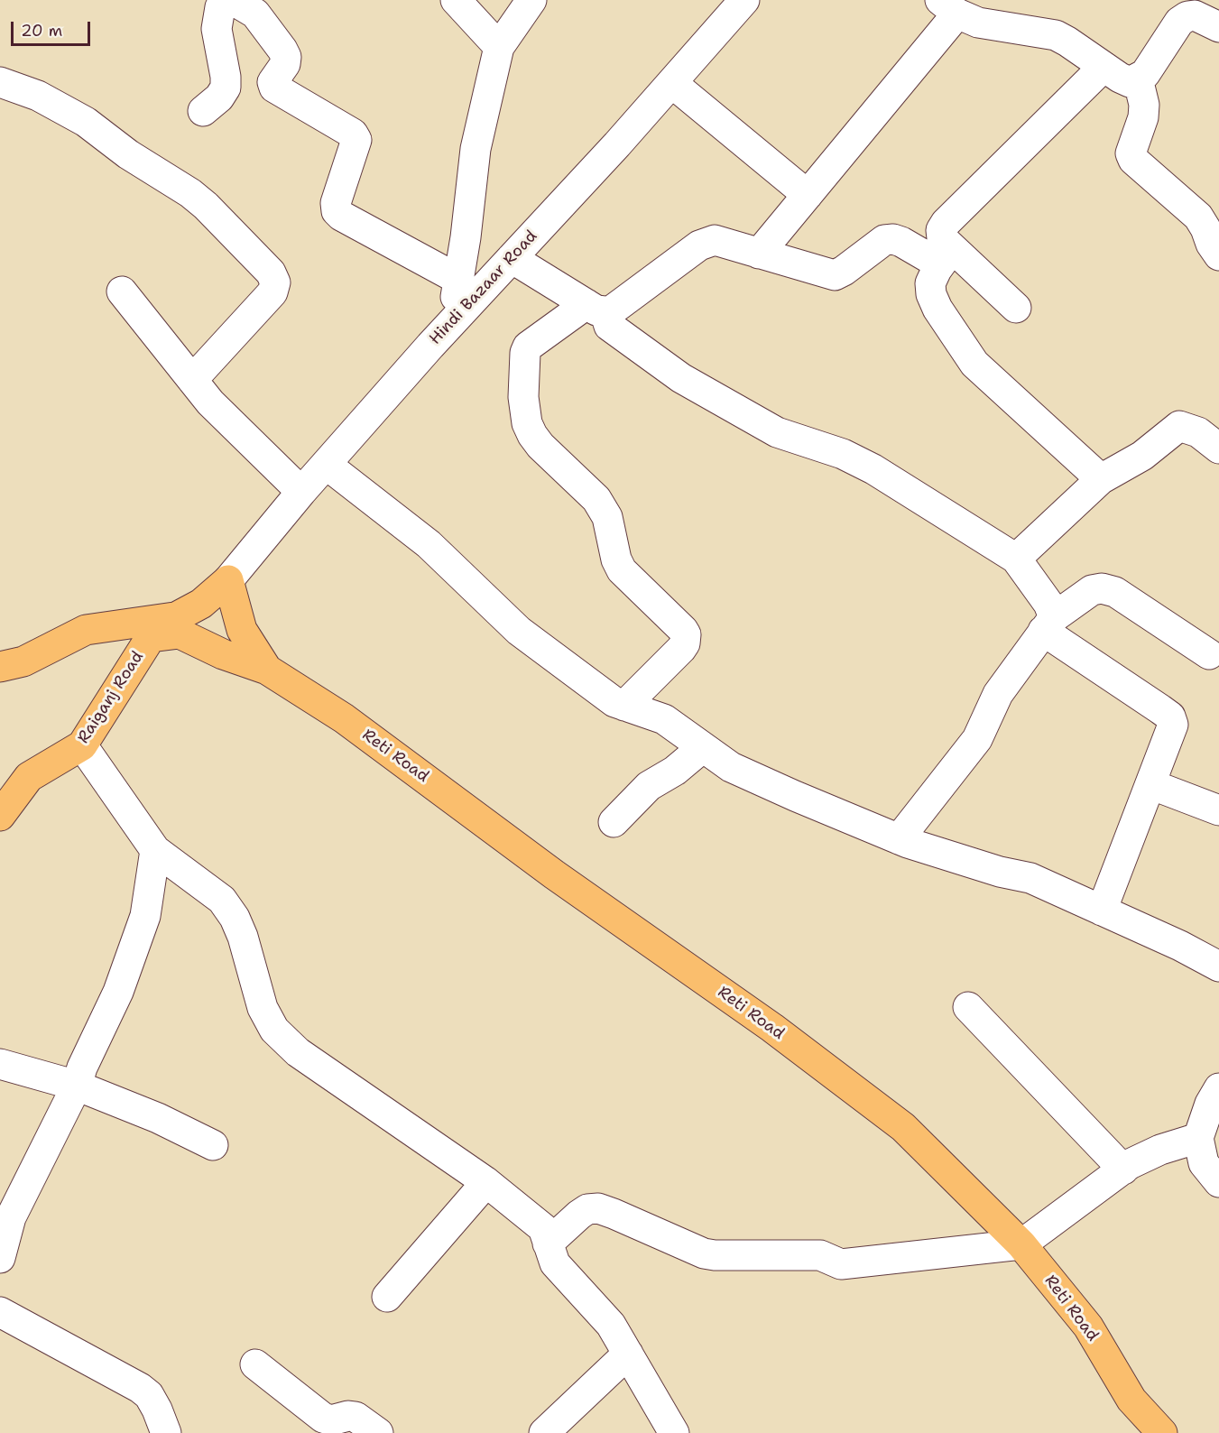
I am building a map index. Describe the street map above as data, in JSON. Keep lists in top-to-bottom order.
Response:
{
  "streets": {
    "main road": ["Raiganj Road", "Reti Road"],
    "street": ["Hindi Bazaar Road"]
  },
  "scale_bar": "20 m"
}
